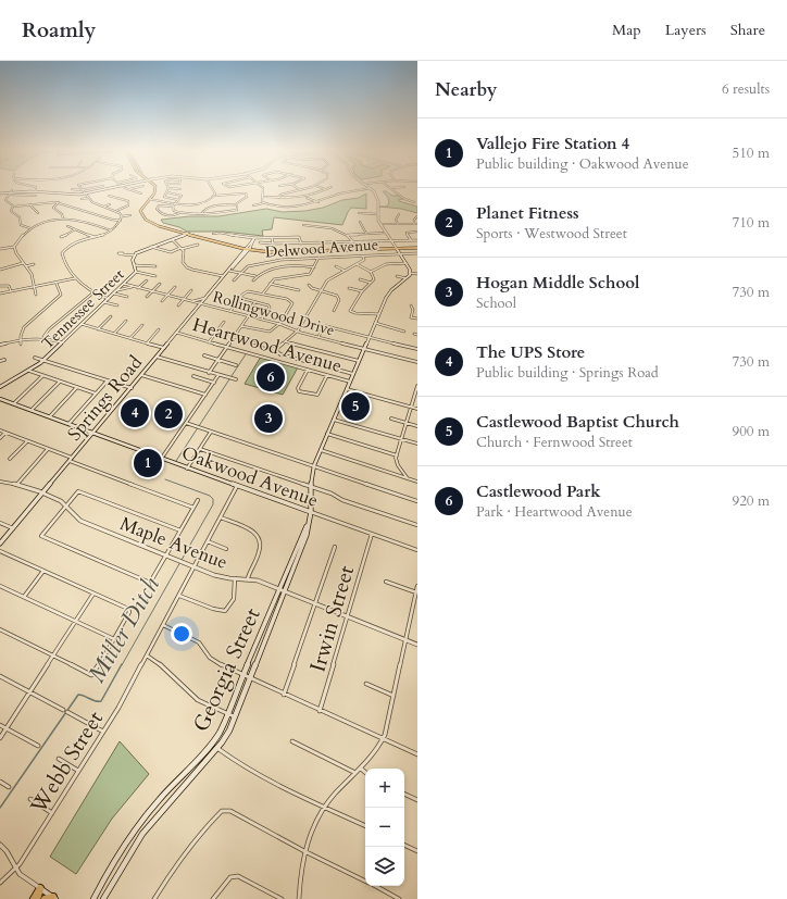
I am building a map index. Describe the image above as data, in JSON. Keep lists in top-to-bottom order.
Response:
{
  "streets": {
    "main road": [
      "Tennessee Street",
      "Springs Road",
      "Oakwood Avenue",
      "Georgia Street"
    ],
    "street": [
      "Delwood Avenue",
      "Rollingwood Drive",
      "Heartwood Avenue",
      "Maple Avenue",
      "Irwin Street",
      "Webb Street"
    ]
  },
  "crossings": [
    ["Tennessee Street", "Rollingwood Drive"],
    ["Rollingwood Drive", "Springs Road"],
    ["Rollingwood Drive", "Georgia Street"],
    ["Heartwood Avenue", "Springs Road"],
    ["Heartwood Avenue", "Georgia Street"],
    ["Springs Road", "Oakwood Avenue"],
    ["Springs Road", "Maple Avenue"],
    ["Oakwood Avenue", "Irwin Street"],
    ["Oakwood Avenue", "Georgia Street"],
    ["Oakwood Avenue", "Webb Street"],
    ["Maple Avenue", "Irwin Street"],
    ["Maple Avenue", "Georgia Street"],
    ["Maple Avenue", "Webb Street"]
  ],
  "water": ["Miller Ditch"],
  "page": {
    "header": "Roamly",
    "nav": ["Map", "Layers", "Share"],
    "heading": ["Nearby", "6 results"],
    "list": [
      {
        "mark": "1",
        "name": "Vallejo Fire Station 4",
        "note": "Public building · Oakwood Avenue",
        "value": "510 m"
      },
      {
        "mark": "2",
        "name": "Planet Fitness",
        "note": "Sports · Westwood Street",
        "value": "710 m"
      },
      {
        "mark": "3",
        "name": "Hogan Middle School",
        "note": "School",
        "value": "730 m"
      },
      {
        "mark": "4",
        "name": "The UPS Store",
        "note": "Public building · Springs Road",
        "value": "730 m"
      },
      {
        "mark": "5",
        "name": "Castlewood Baptist Church",
        "note": "Church · Fernwood Street",
        "value": "900 m"
      },
      {
        "mark": "6",
        "name": "Castlewood Park",
        "note": "Park · Heartwood Avenue",
        "value": "920 m"
      }
    ],
    "pins": [
      "6",
      "5",
      "4",
      "2",
      "3",
      "1"
    ],
    "map_buttons": ["+", "−"]
  }
}
